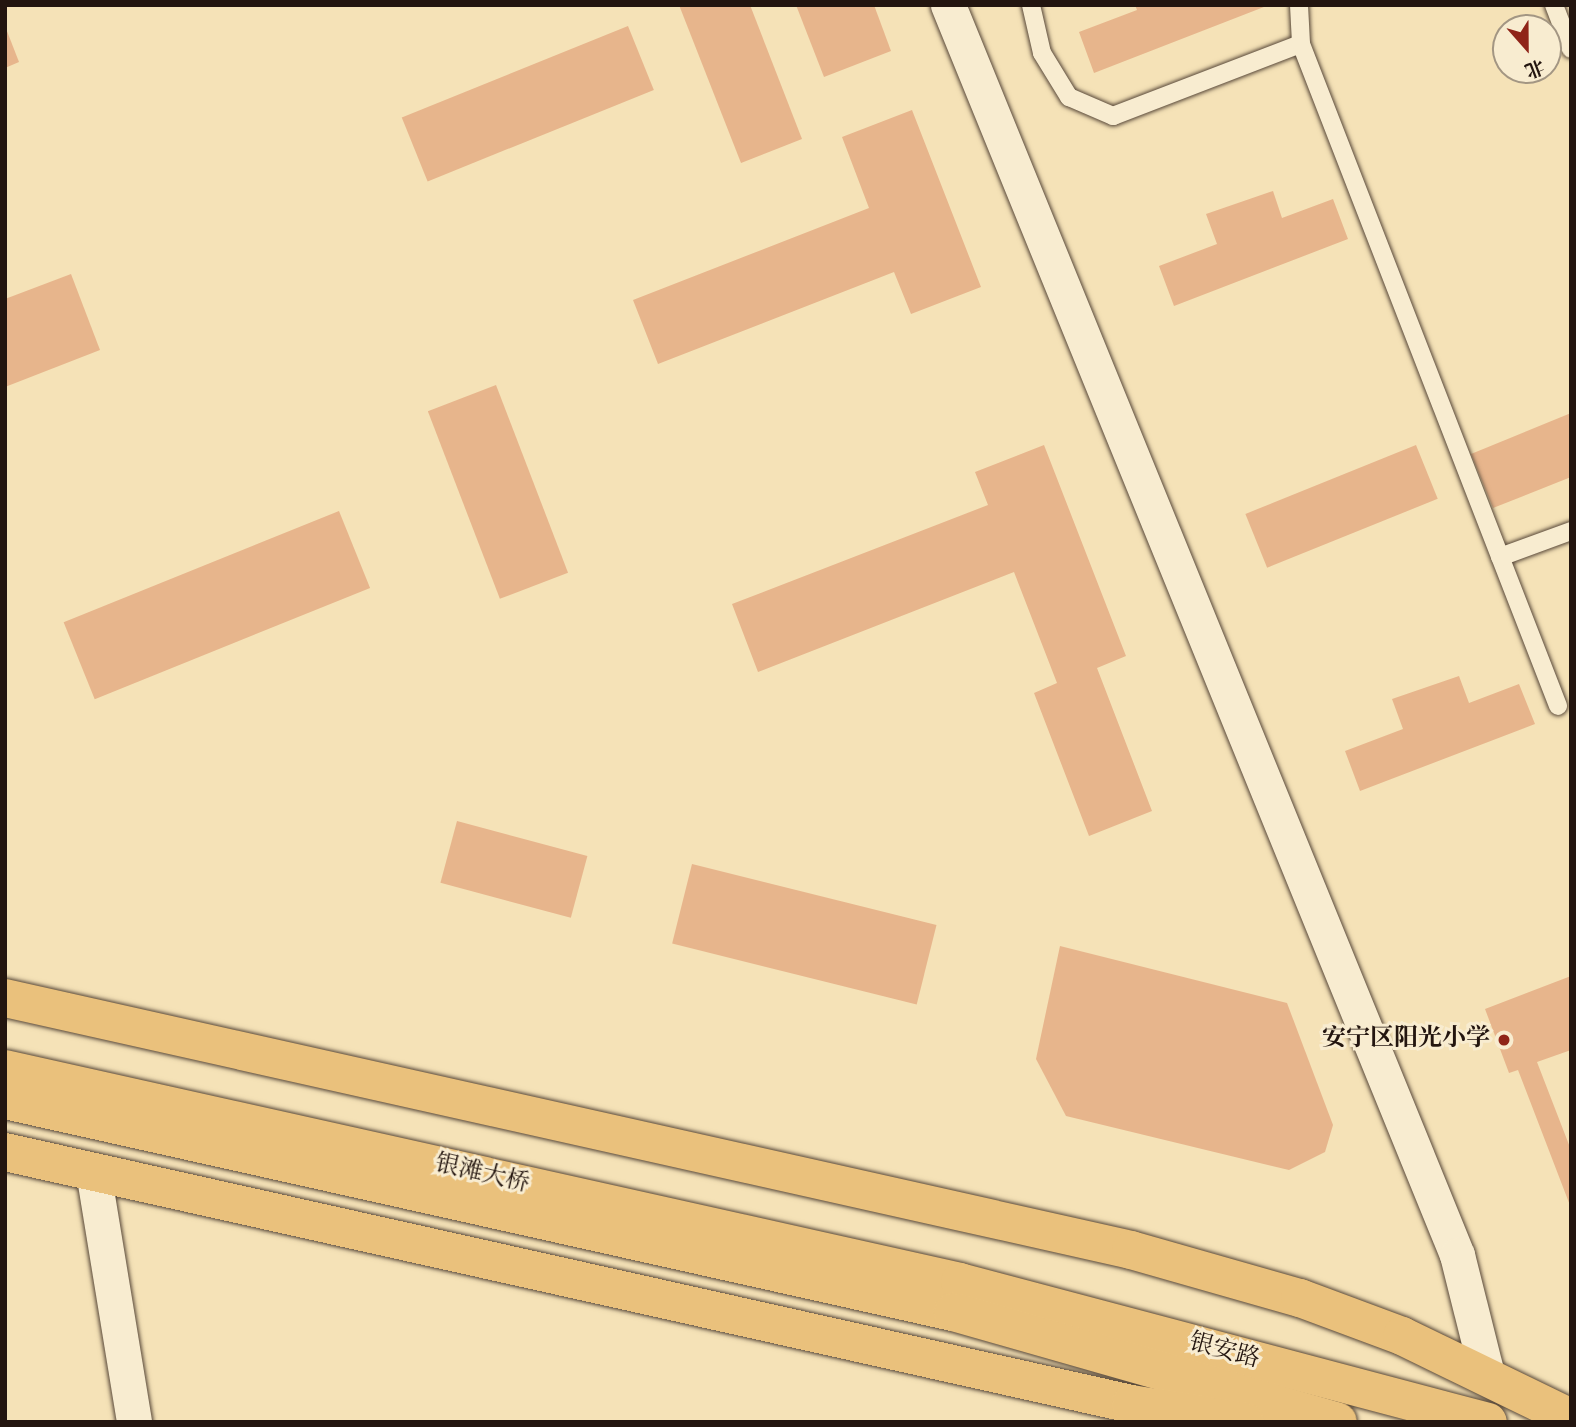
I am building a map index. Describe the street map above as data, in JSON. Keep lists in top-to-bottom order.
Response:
{
  "streets": {
    "main road": ["银滩大桥", "银安路"]
  },
  "crossings": [
    ["银滩大桥", "银安路"]
  ],
  "places": ["安宁区阳光小学"],
  "north": "bottom"
}
